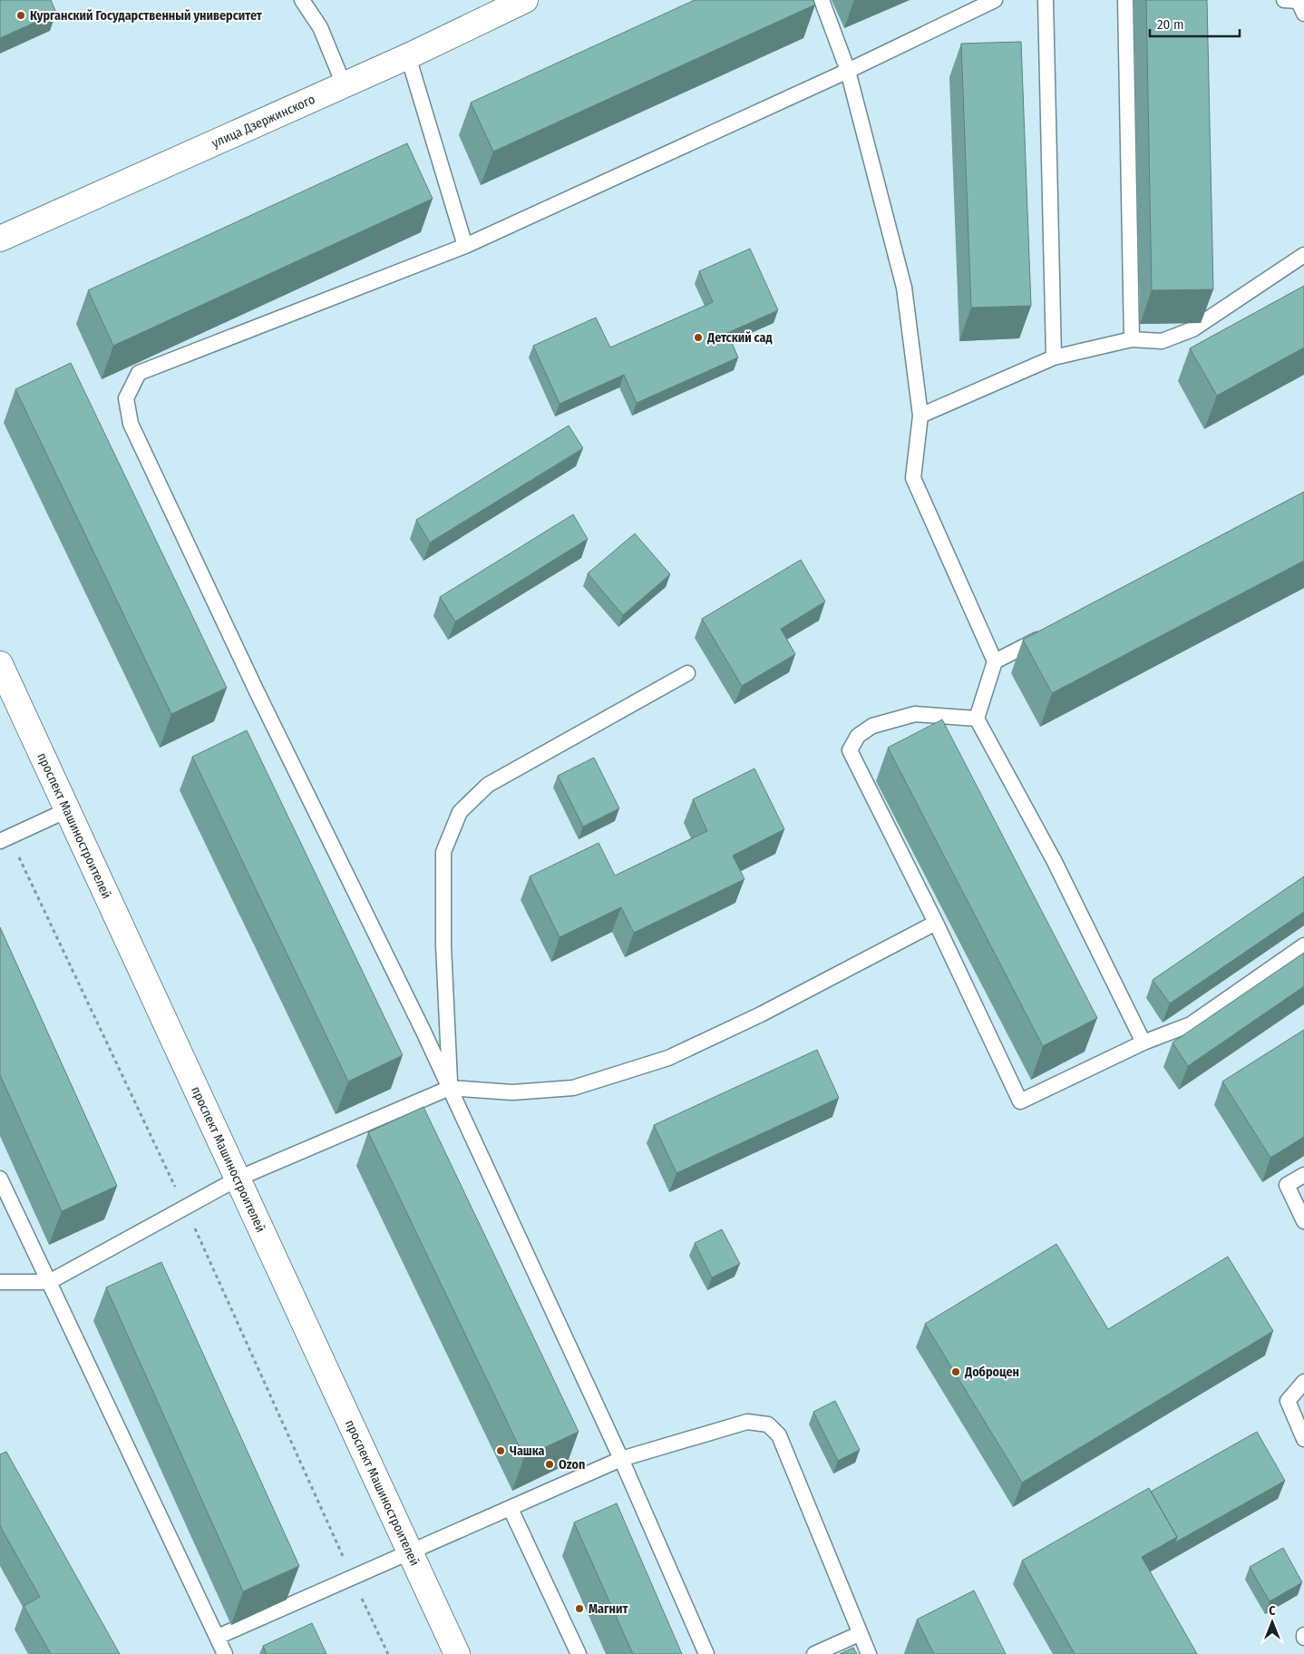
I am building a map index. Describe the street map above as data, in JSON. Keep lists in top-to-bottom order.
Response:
{
  "streets": {
    "main road": ["улица Дзержинского", "проспект Машиностроителей"]
  },
  "places": [
    "Курганский Государственный университет",
    "Детский сад",
    "Доброцен",
    "Чашка",
    "Ozon",
    "Магнит"
  ],
  "scale_bar": "20 m",
  "north": "top"
}
